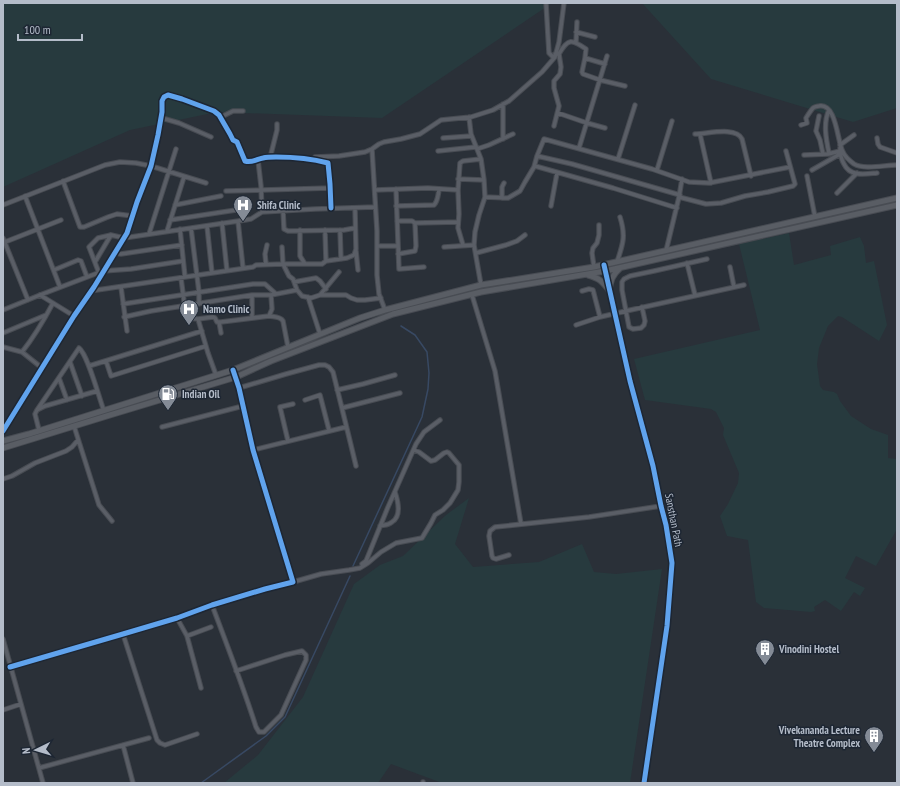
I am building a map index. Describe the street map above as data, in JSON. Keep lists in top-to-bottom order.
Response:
{
  "streets": {
    "street": ["Sansthan Path"]
  },
  "places": {
    "hospital": ["Shifa Clinic", "Namo Clinic"],
    "fuel station": ["Indian Oil"],
    "building": ["Vinodini Hostel", "Vivekananda Lecture Theatre Complex"]
  },
  "scale_bar": "100 m",
  "north": "left"
}
